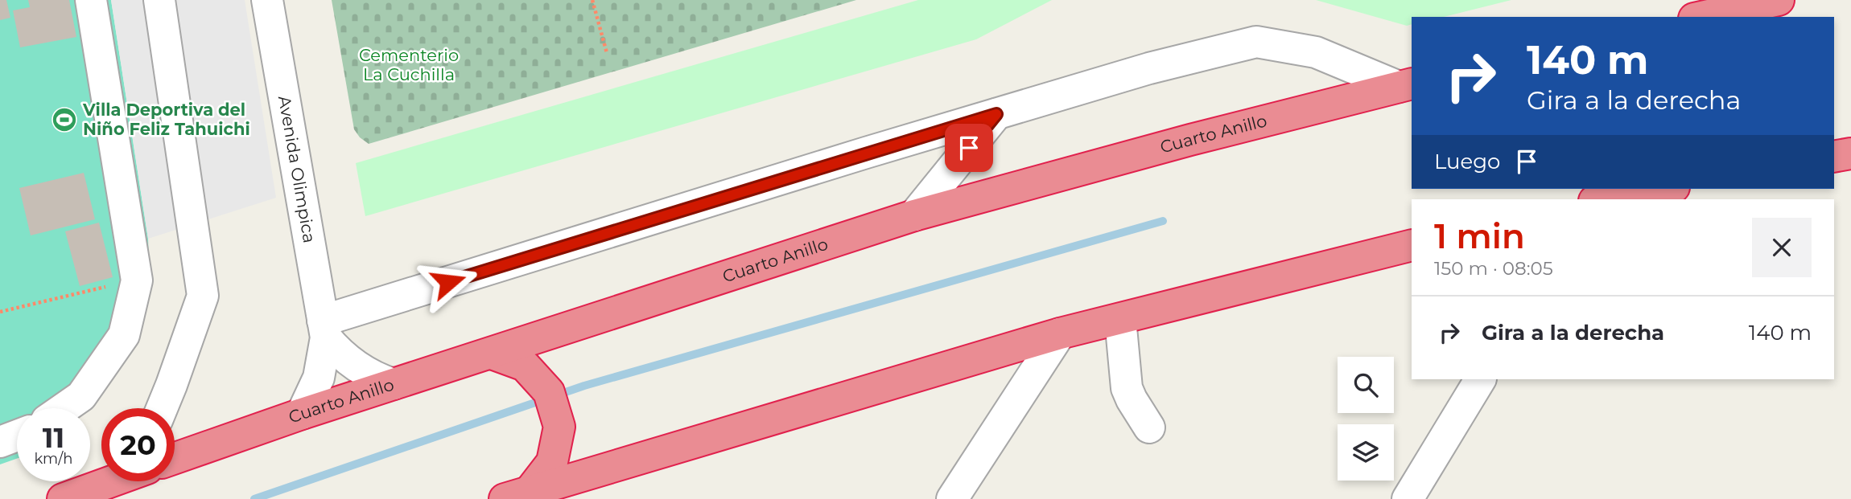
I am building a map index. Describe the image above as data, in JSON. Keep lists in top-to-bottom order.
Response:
{
  "streets": {
    "highway": ["Cuarto Anillo"],
    "street": ["Avenida Olimpica"]
  },
  "crossings": [
    ["Cuarto Anillo", "Avenida Olimpica"]
  ],
  "parks": ["Cementerio La Cuchilla"],
  "places": {
    "sports": ["Villa Deportiva del Niño Feliz Tahuichi"]
  },
  "page": {
    "turn": ["140 m", "Gira a la derecha"],
    "then": "Luego",
    "heading": ["1 min", "150 m · 08:05"],
    "list": [
      {
        "name": "Gira a la derecha",
        "value": "140 m"
      }
    ],
    "speed": "11 km/h",
    "limit": "20"
  }
}
